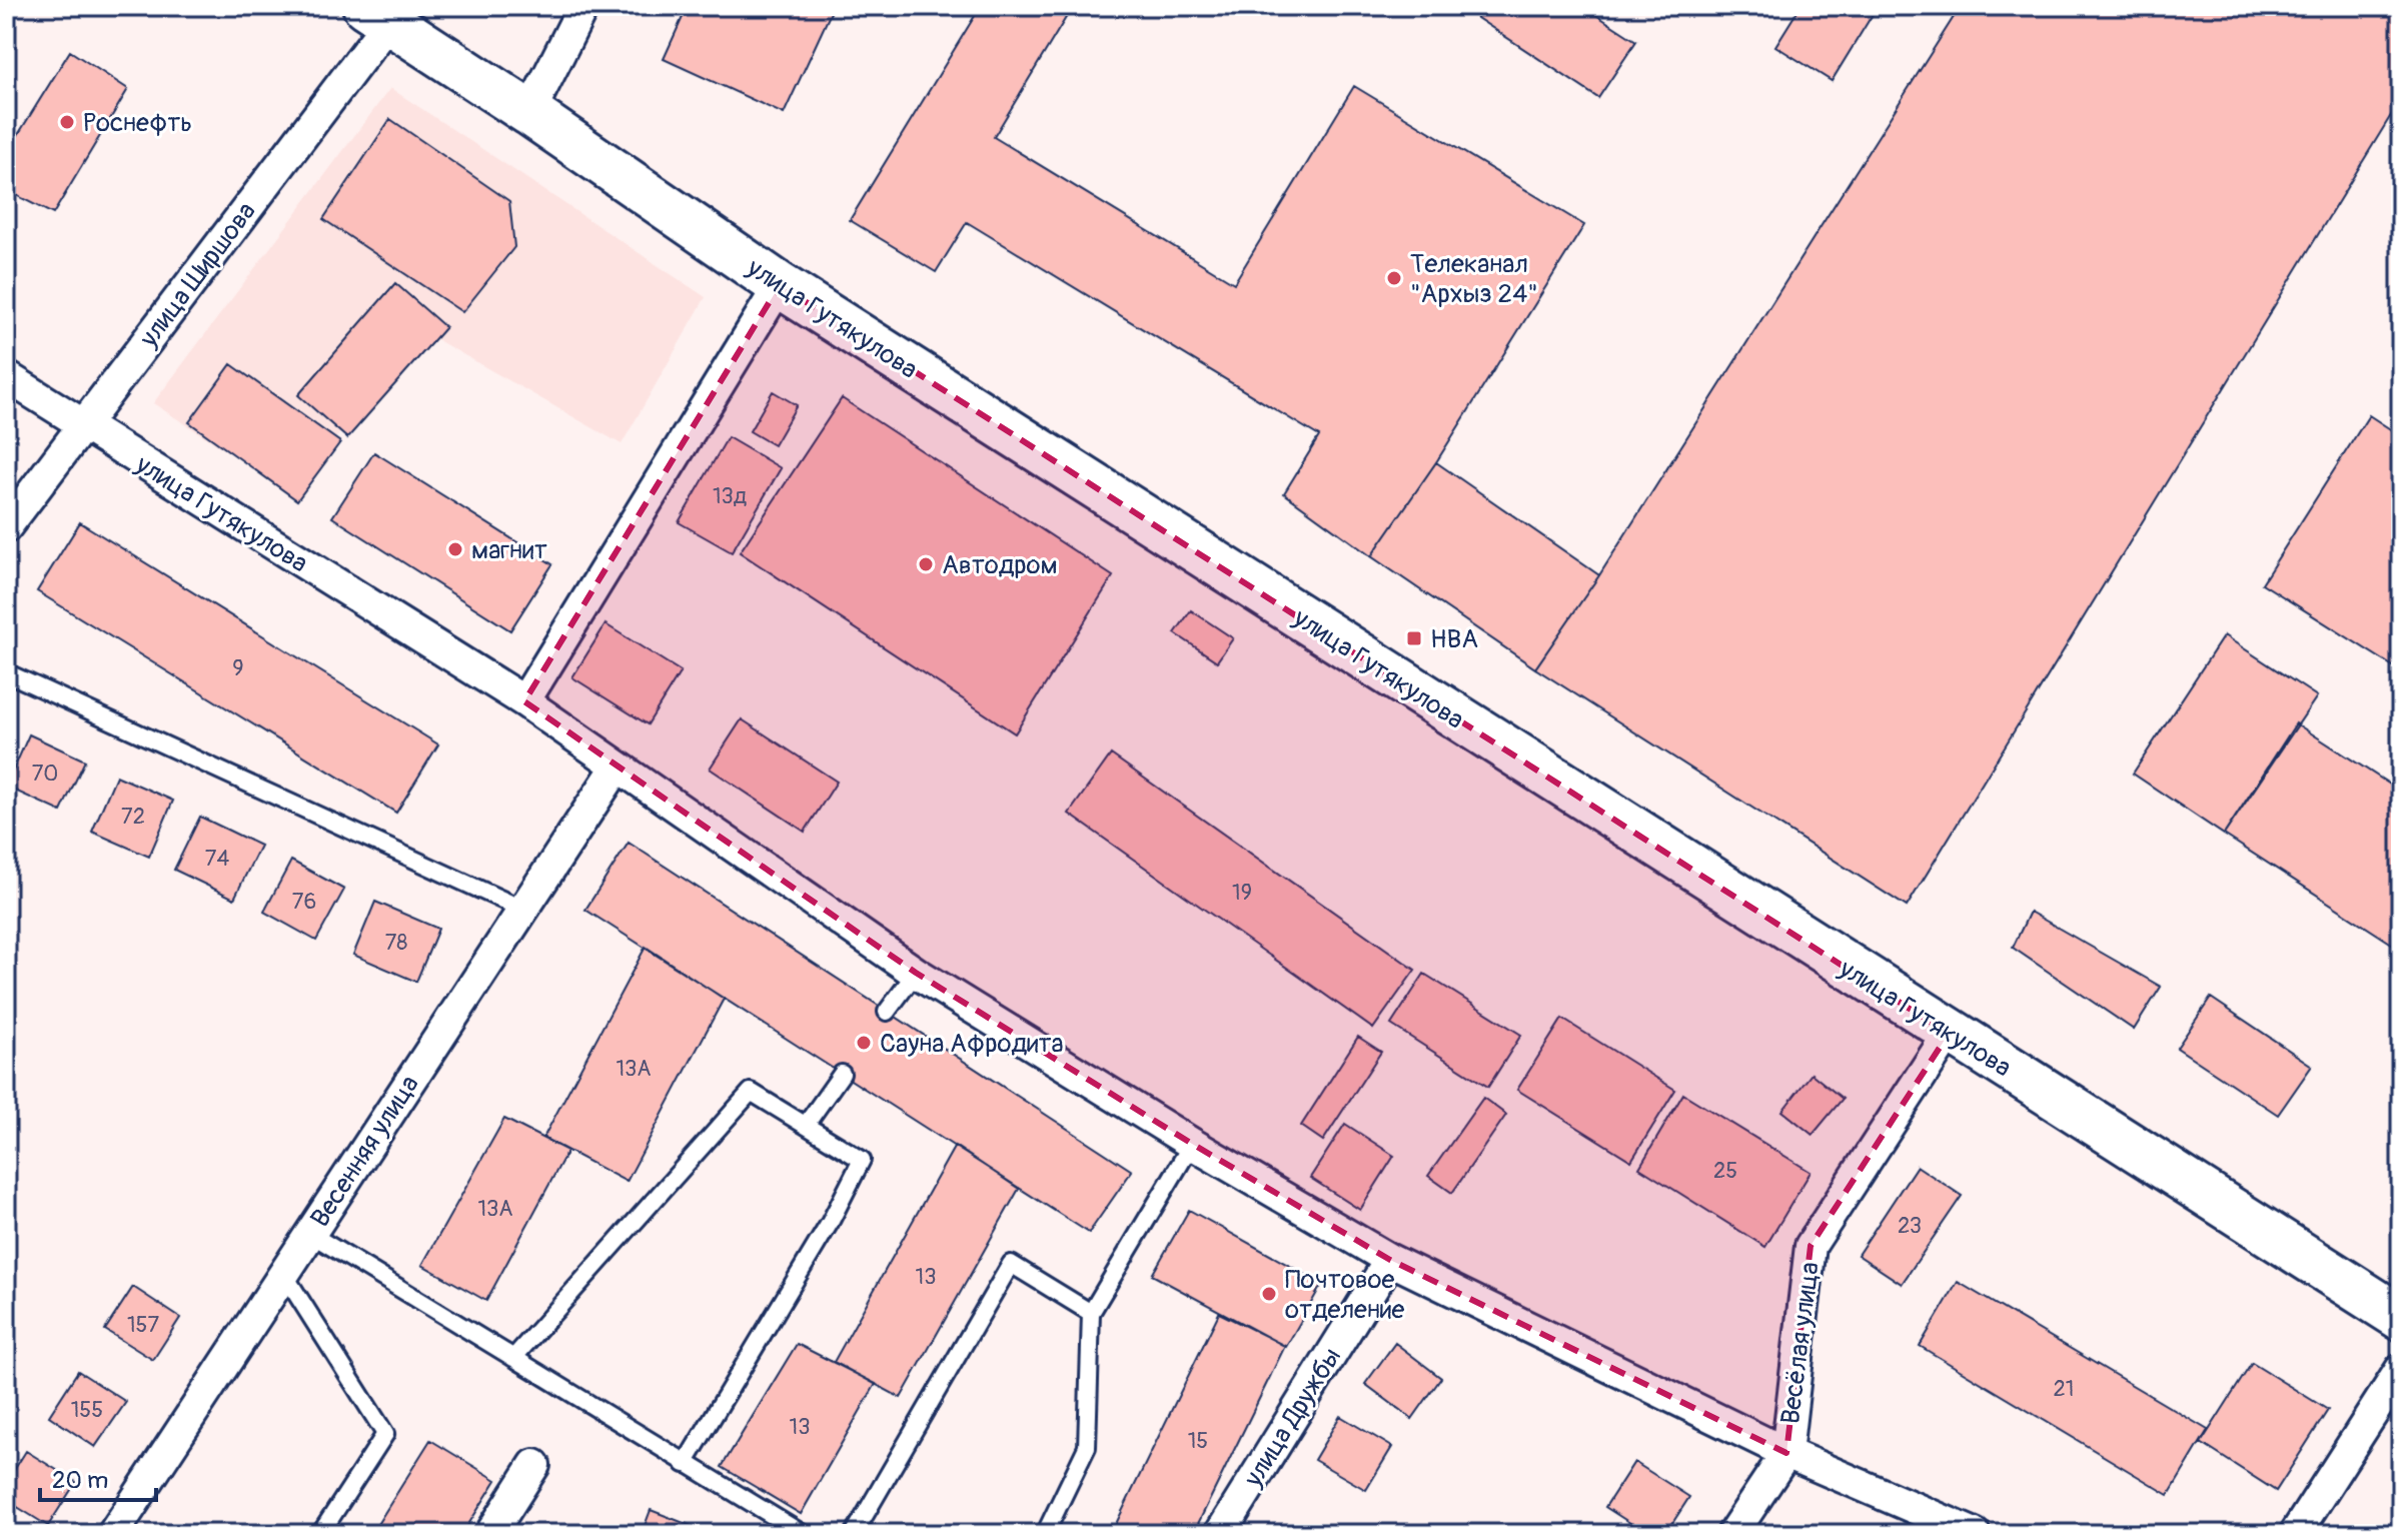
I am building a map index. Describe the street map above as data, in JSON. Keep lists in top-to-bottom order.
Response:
{
  "streets": {
    "main road": ["улица Гутякулова"],
    "street": [
      "улица Ширшова",
      "Весенняя улица",
      "Весёлая улица",
      "улица Дружбы"
    ]
  },
  "crossings": [
    ["улица Ширшова", "улица Гутякулова"],
    ["улица Гутякулова", "Весенняя улица"],
    ["улица Гутякулова", "Весёлая улица"],
    ["улица Гутякулова", "улица Дружбы"]
  ],
  "places": {
    "other": [
      "Роснефть",
      "Телеканал \"Архыз 24\"",
      "магнит",
      "Автодром",
      "Сауна Афродита",
      "Почтовое отделение"
    ],
    "transit": ["НВА"]
  },
  "house_numbers": [
    "13д",
    "9",
    "70",
    "72",
    "74",
    "19",
    "76",
    "78",
    "13А",
    "25",
    "13А",
    "23",
    "13",
    "157",
    "21",
    "155",
    "13",
    "15"
  ],
  "scale_bar": "20 m"
}
